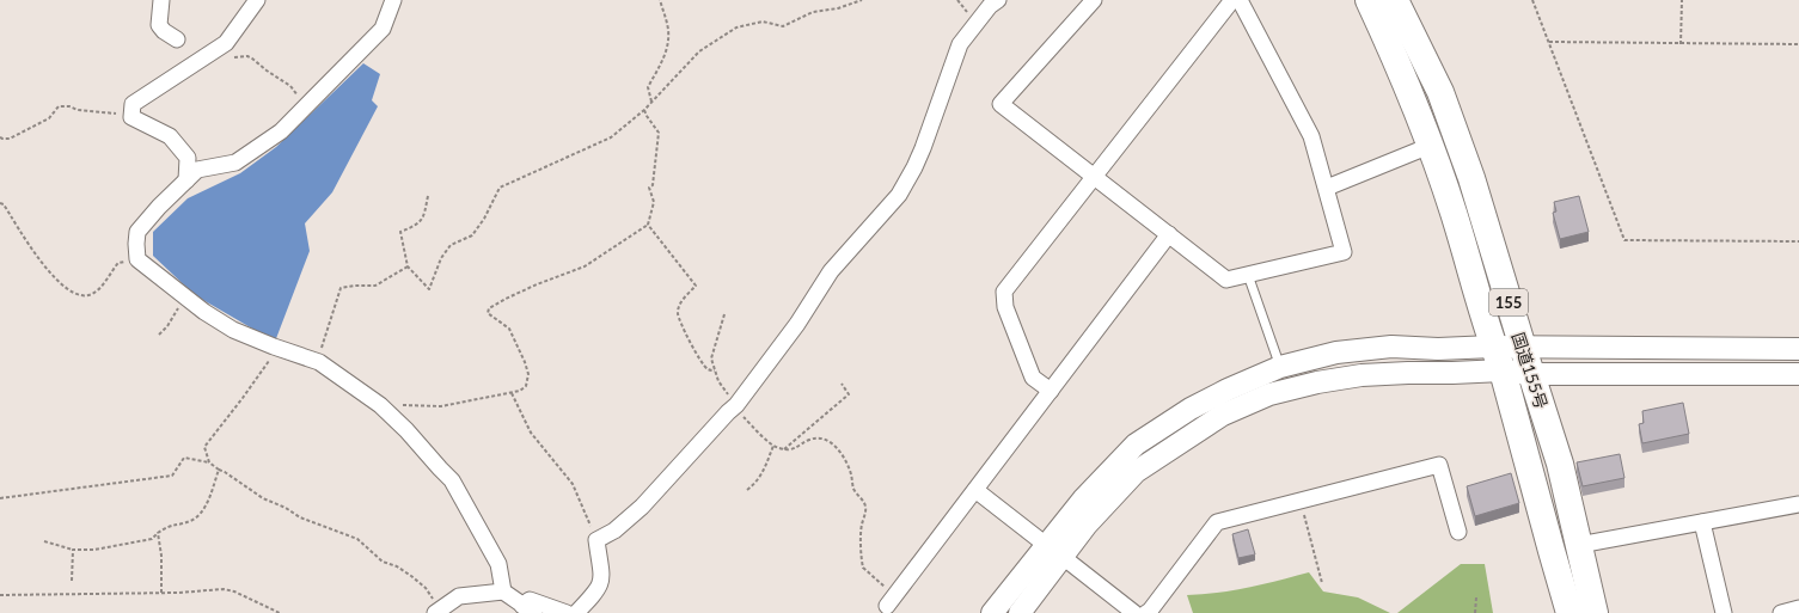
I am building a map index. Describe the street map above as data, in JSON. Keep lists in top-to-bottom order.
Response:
{
  "streets": {
    "highway": ["155", "国道155号"]
  }
}
